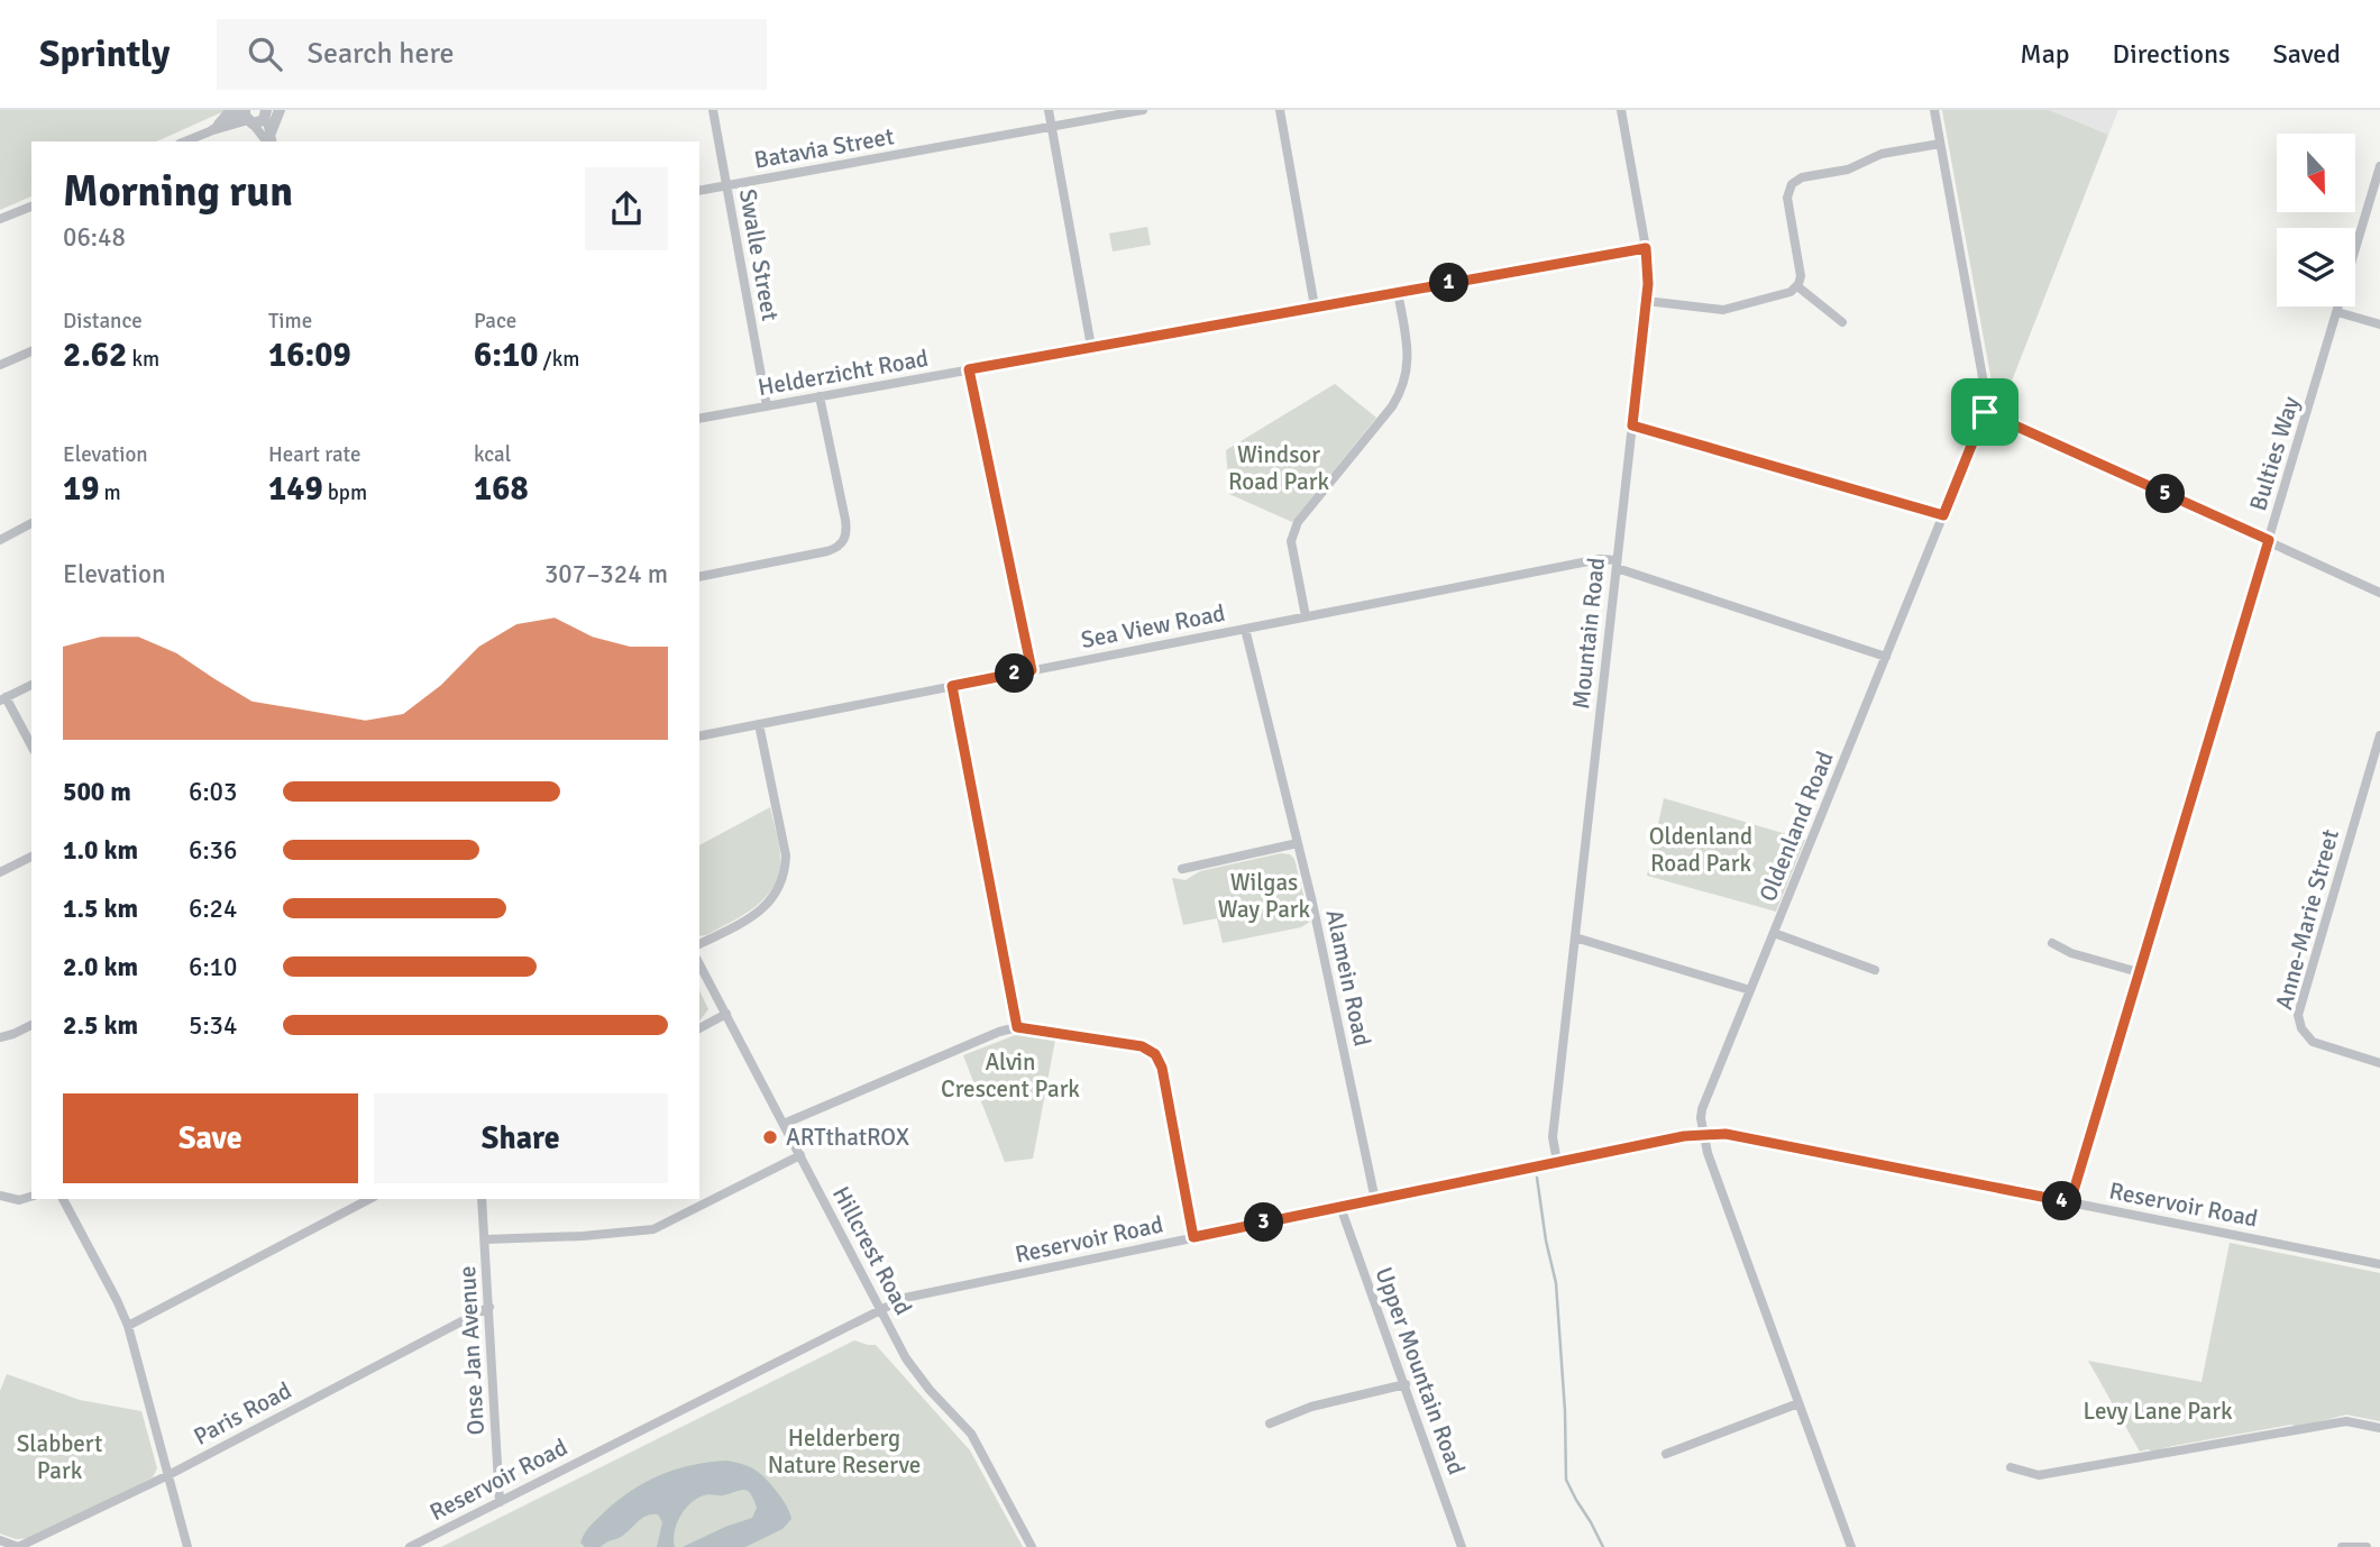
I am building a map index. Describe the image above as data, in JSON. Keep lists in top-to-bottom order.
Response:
{
  "streets": {
    "street": [
      "Batavia Street",
      "Swalle Street",
      "Helderzicht Road",
      "Bulties Way",
      "Sea View Road",
      "Mountain Road",
      "Oldenland Road",
      "Anne-Marie Street",
      "Alamein Road",
      "Reservoir Road",
      "Hillcrest Road",
      "Onse Jan Avenue",
      "Upper Mountain Road",
      "Paris Road"
    ]
  },
  "crossings": [
    ["Batavia Street", "Swalle Street"],
    ["Swalle Street", "Helderzicht Road"],
    ["Helderzicht Road", "Mountain Road"],
    ["Bulties Way", "Reservoir Road"],
    ["Sea View Road", "Mountain Road"],
    ["Sea View Road", "Oldenland Road"],
    ["Sea View Road", "Alamein Road"],
    ["Mountain Road", "Reservoir Road"],
    ["Oldenland Road", "Reservoir Road"],
    ["Alamein Road", "Reservoir Road"],
    ["Reservoir Road", "Hillcrest Road"],
    ["Reservoir Road", "Onse Jan Avenue"],
    ["Reservoir Road", "Upper Mountain Road"],
    ["Onse Jan Avenue", "Paris Road"]
  ],
  "parks": [
    "Windsor Road Park",
    "Oldenland Road Park",
    "Wilgas Way Park",
    "Alvin Crescent Park",
    "Levy Lane Park",
    "Helderberg Nature Reserve",
    "Slabbert Park"
  ],
  "places": ["ARTthatROX"],
  "north": "bottom",
  "page": {
    "header": "Sprintly",
    "search": "Search here",
    "nav": ["Map", "Directions", "Saved"],
    "heading": ["Morning run", "06:48"],
    "pins": [
      "1",
      "5",
      "2",
      "4",
      "3"
    ],
    "stats": [
      ["Distance", "2.62 km"],
      ["Time", "16:09"],
      ["Pace", "6:10 /km"],
      ["Elevation", "19 m"],
      ["Heart rate", "149 bpm"],
      ["kcal", "168"]
    ],
    "chart": ["Elevation", "307–324 m"],
    "list": [
      {
        "name": "500 m",
        "note": "6:03"
      },
      {
        "name": "1.0 km",
        "note": "6:36"
      },
      {
        "name": "1.5 km",
        "note": "6:24"
      },
      {
        "name": "2.0 km",
        "note": "6:10"
      },
      {
        "name": "2.5 km",
        "note": "5:34"
      }
    ],
    "buttons": ["Save", "Share"]
  }
}
